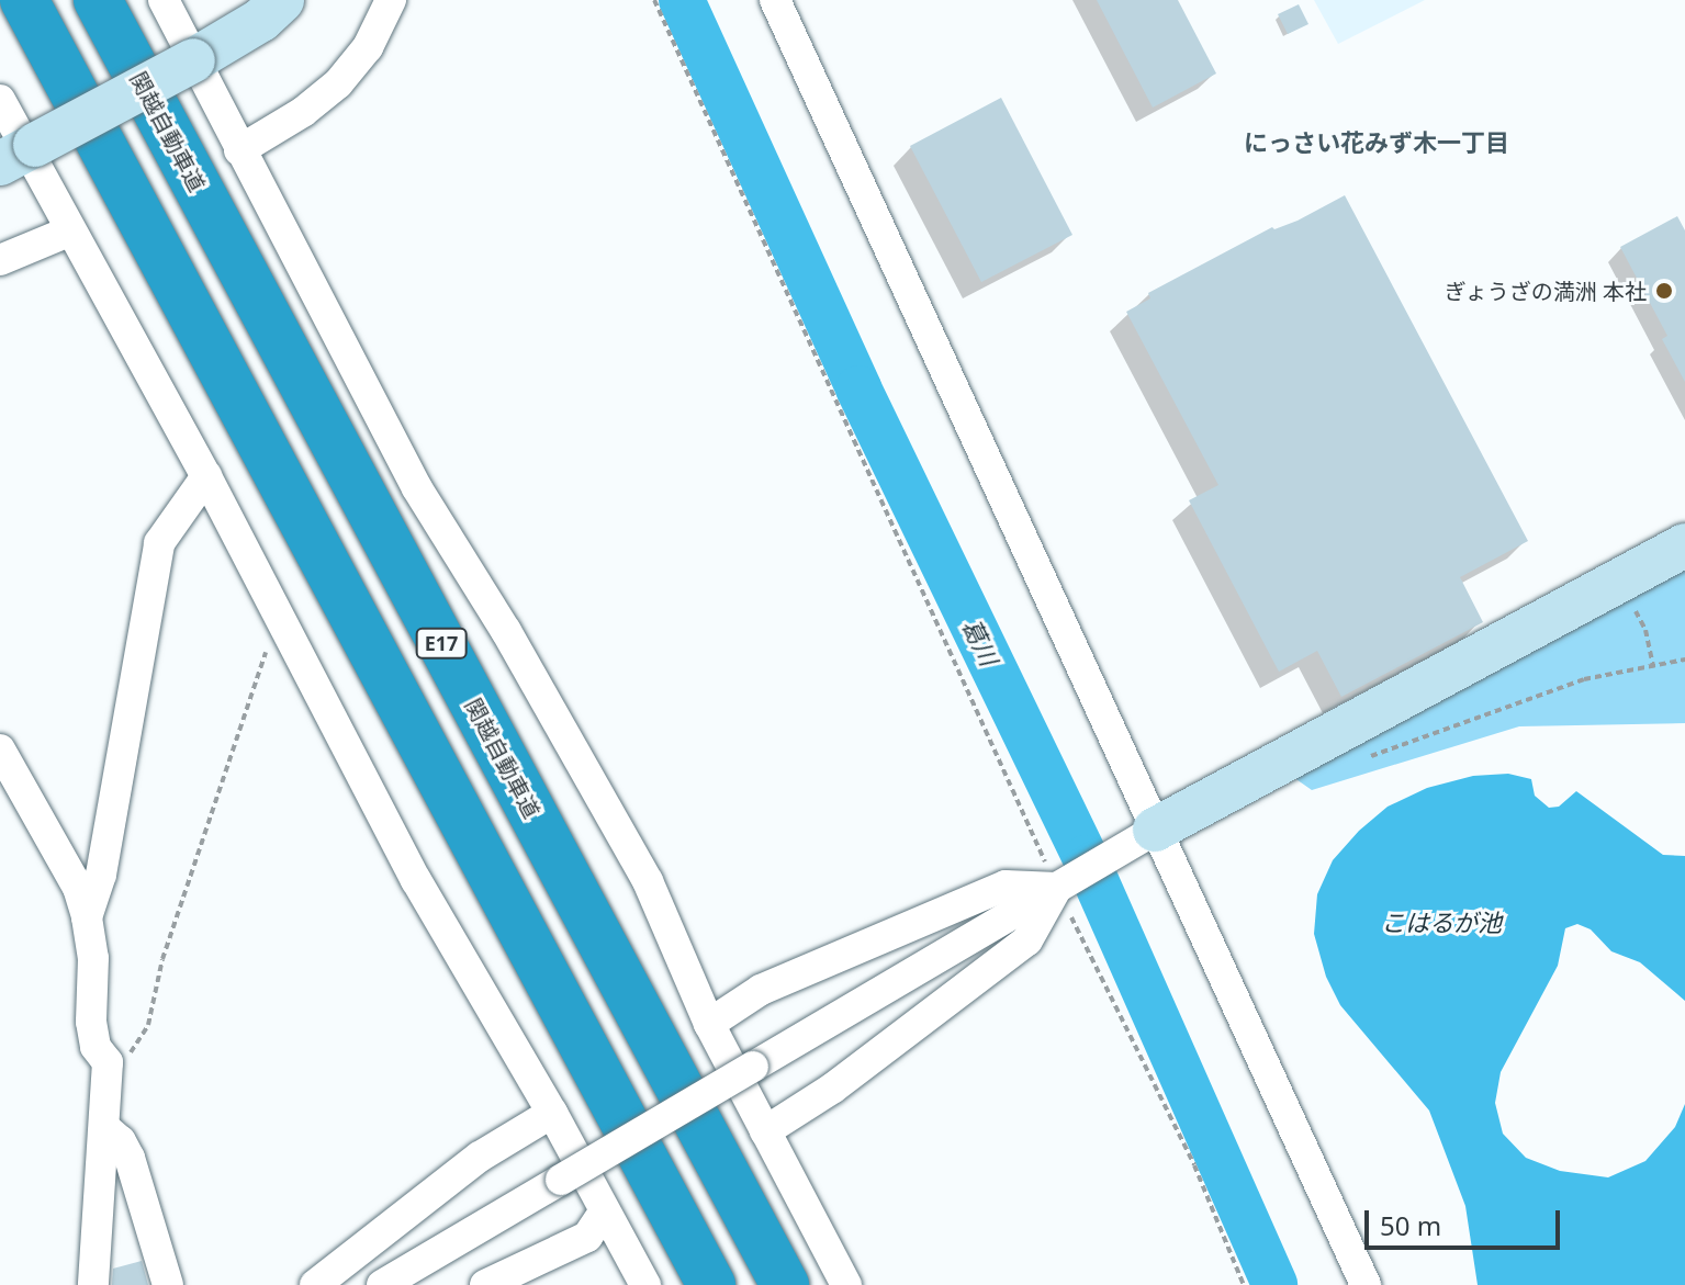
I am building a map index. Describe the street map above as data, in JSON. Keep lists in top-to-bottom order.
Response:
{
  "streets": {
    "highway": ["関越自動車道", "E17"]
  },
  "districts": ["にっさい花みず木一丁目"],
  "water": ["葛川", "こはるが池"],
  "places": ["ぎょうざの満洲 本社"],
  "scale_bar": "50 m"
}
